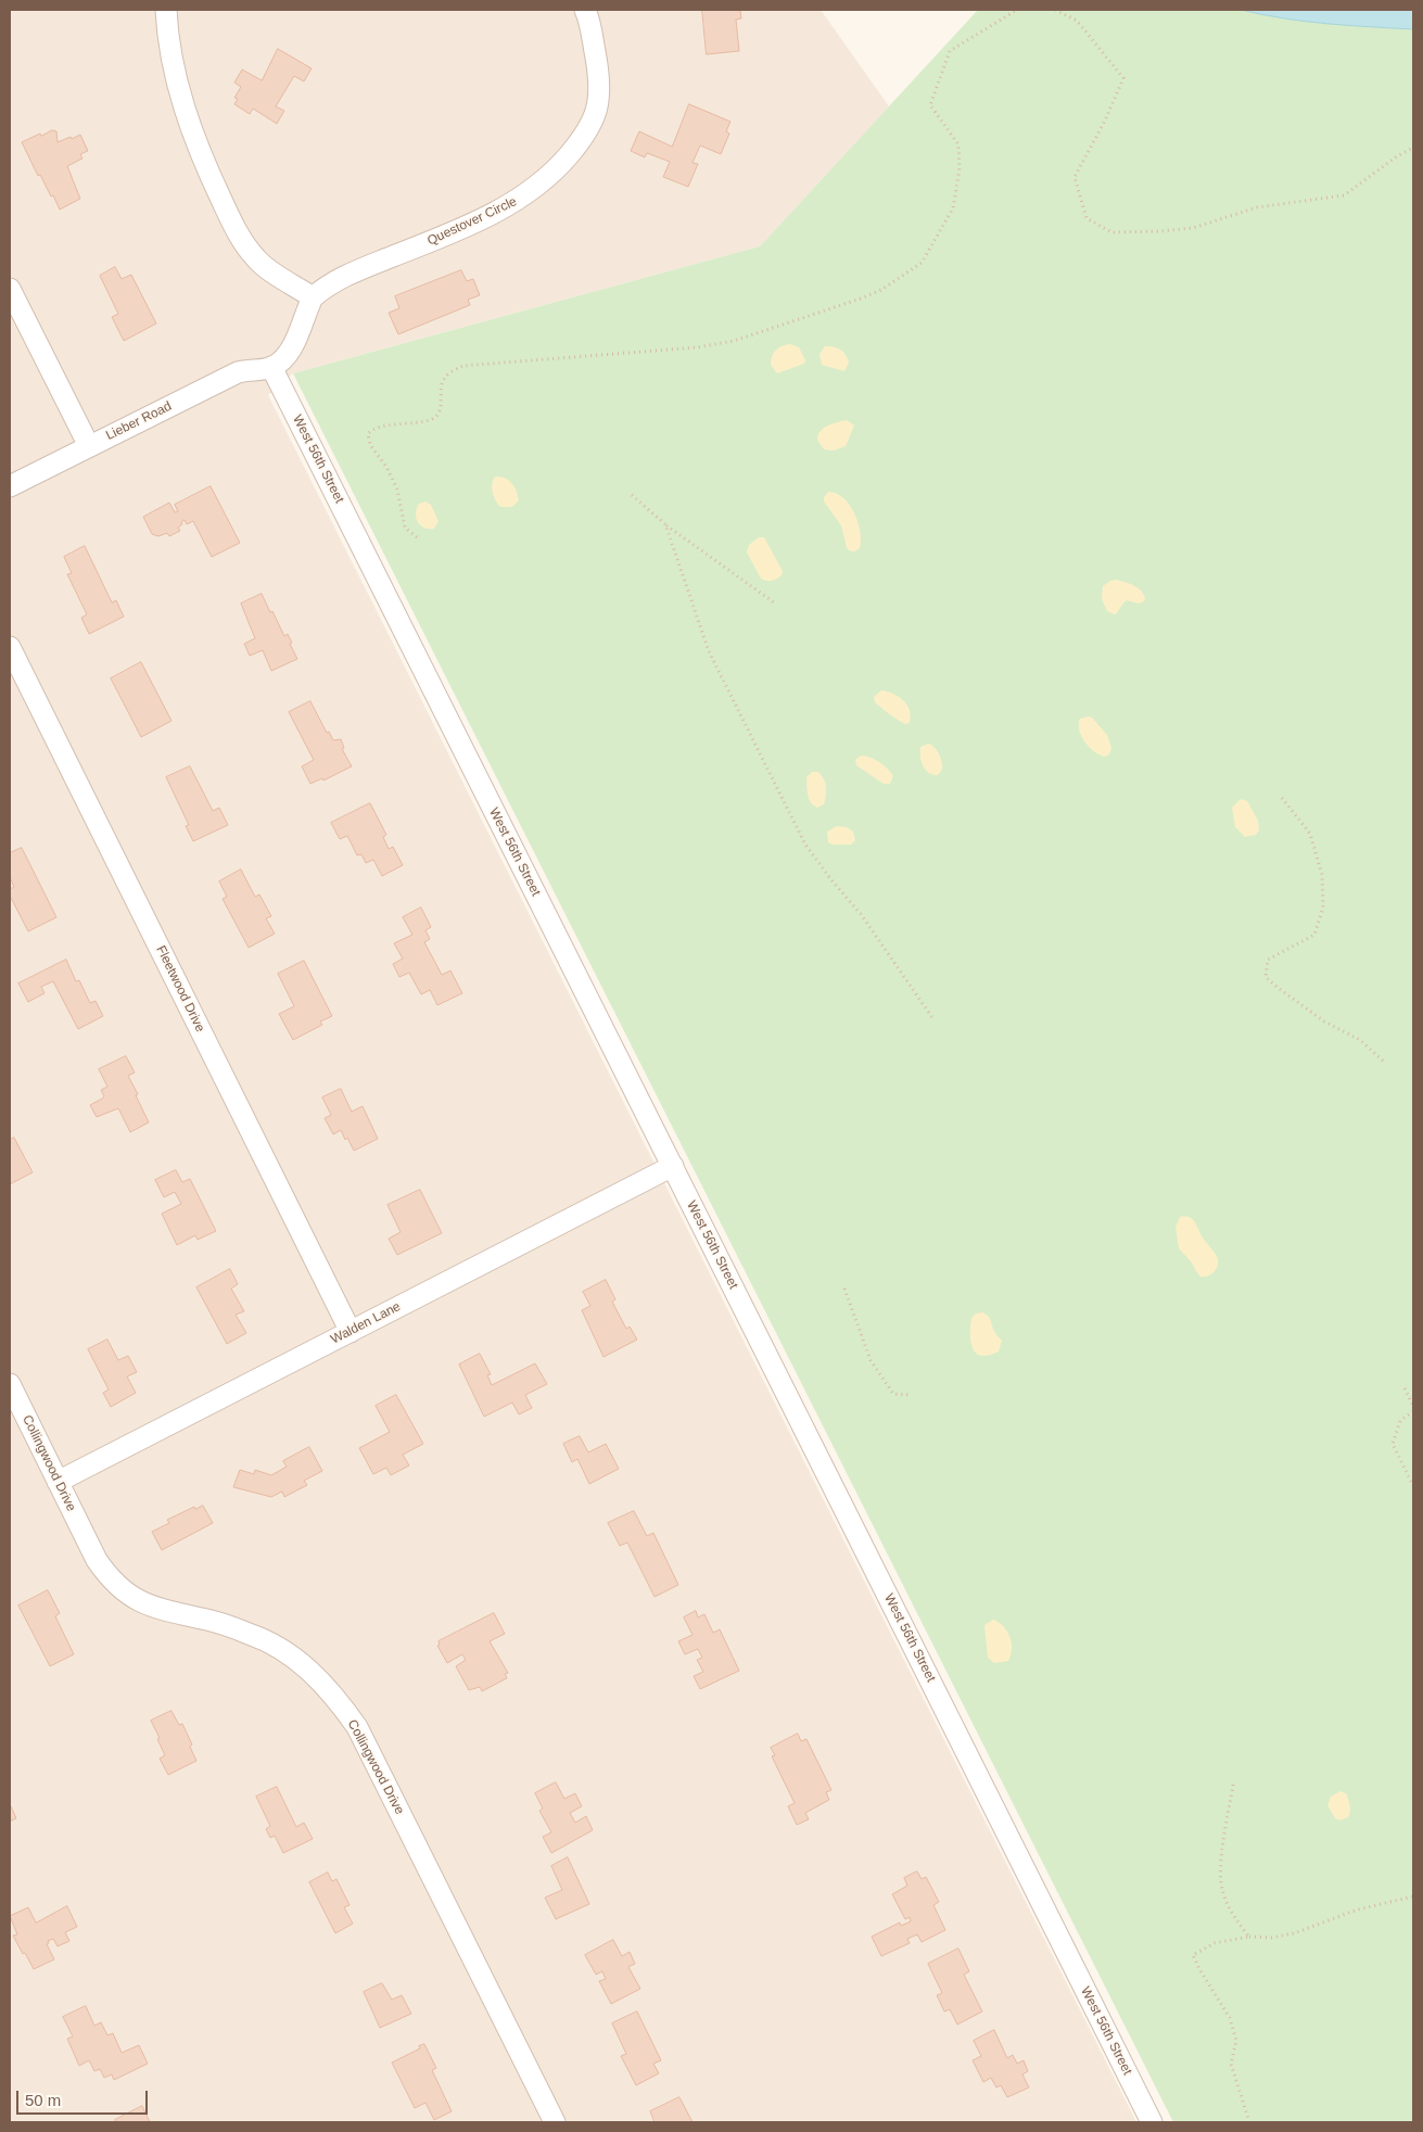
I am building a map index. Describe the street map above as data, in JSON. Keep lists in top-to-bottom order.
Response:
{
  "streets": {
    "street": [
      "Questover Circle",
      "Lieber Road",
      "West 56th Street",
      "Fleetwood Drive",
      "Walden Lane",
      "Collingwood Drive"
    ]
  },
  "crossings": [
    ["Questover Circle", "Lieber Road"],
    ["Questover Circle", "West 56th Street"],
    ["Lieber Road", "West 56th Street"],
    ["West 56th Street", "Walden Lane"],
    ["Fleetwood Drive", "Walden Lane"],
    ["Walden Lane", "Collingwood Drive"]
  ],
  "scale_bar": "50 m"
}
